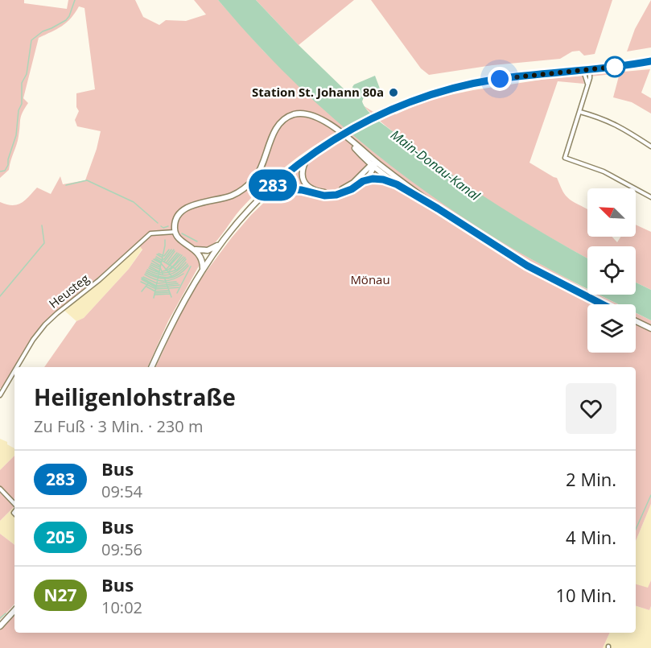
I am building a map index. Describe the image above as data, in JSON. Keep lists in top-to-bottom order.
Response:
{
  "streets": {
    "street": ["Heusteg"]
  },
  "water": ["Main-Donau-Kanal"],
  "parks": ["Mönau"],
  "places": ["Station St. Johann 80a"],
  "lines": ["bus line 283"],
  "north": "top left",
  "page": {
    "on_map": "283",
    "heading": ["Heiligenlohstraße", "Zu Fuß · 3 Min. · 230 m"],
    "list": [
      {
        "mark": "283",
        "name": "Bus",
        "note": "09:54",
        "value": "2 Min."
      },
      {
        "mark": "205",
        "name": "Bus",
        "note": "09:56",
        "value": "4 Min."
      },
      {
        "mark": "N27",
        "name": "Bus",
        "note": "10:02",
        "value": "10 Min."
      }
    ]
  }
}
